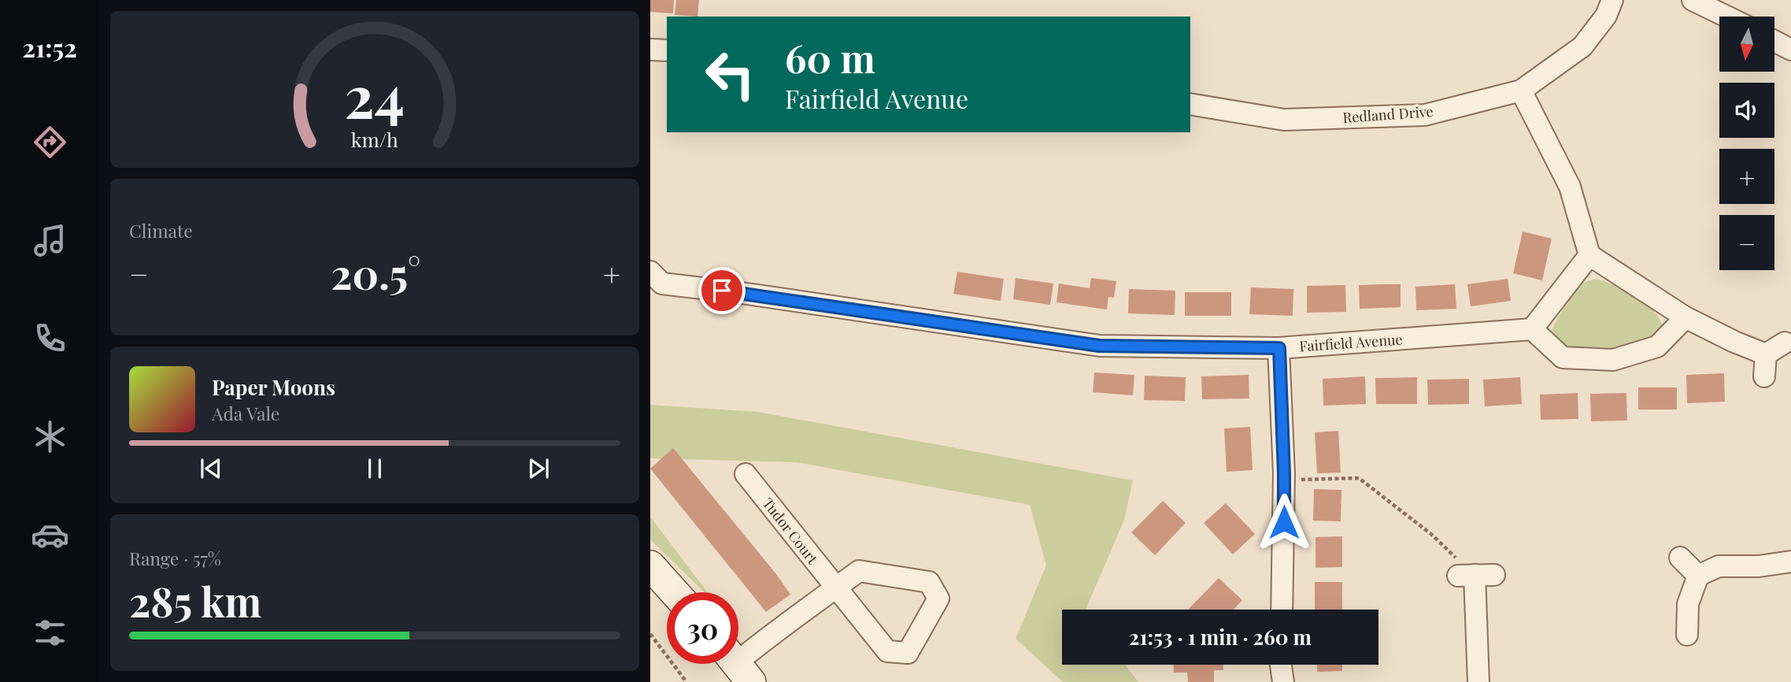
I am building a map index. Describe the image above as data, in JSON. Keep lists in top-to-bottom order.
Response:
{
  "streets": {
    "street": ["Redland Drive", "Fairfield Avenue", "Tudor Court"]
  },
  "north": "bottom",
  "page": {
    "tabs": "21:52",
    "map_buttons": ["+", "−"],
    "turn": ["60 m", "Fairfield Avenue"],
    "tile": [
      "Climate",
      ["Range · 57%", "285 km"]
    ],
    "heat": ["−", "20.5°", "+"],
    "song": ["Paper Moons", "Ada Vale"],
    "limit": "30",
    "trip": "21:53 · 1 min · 260 m",
    "gauge": ["24", "km/h"]
  }
}
